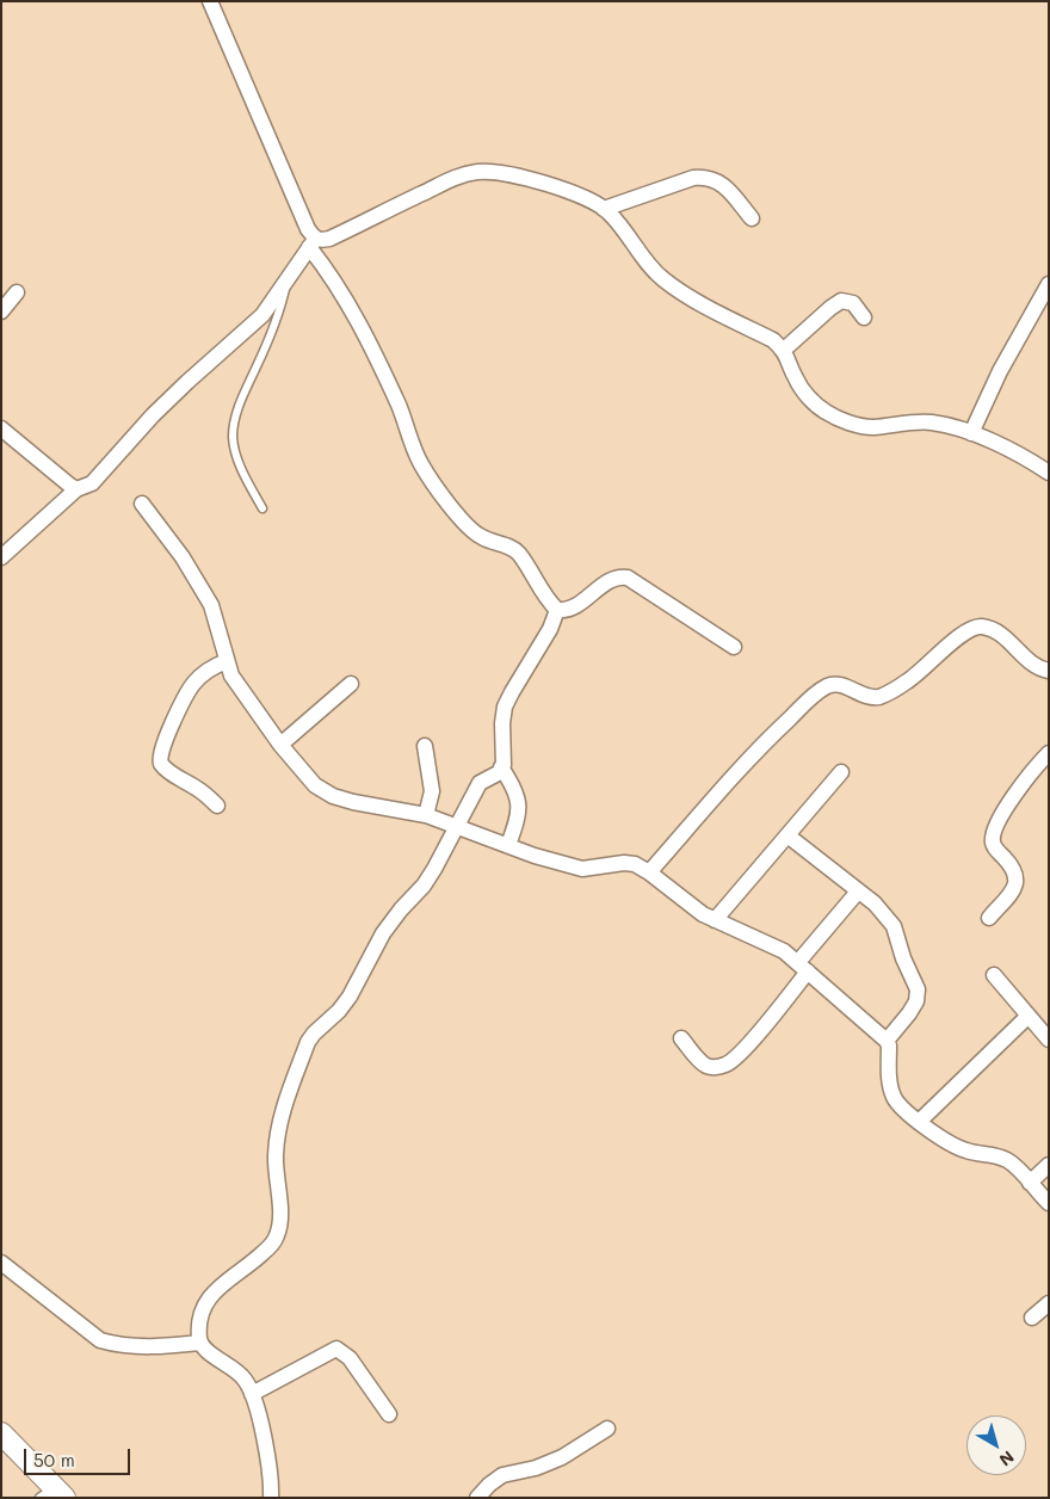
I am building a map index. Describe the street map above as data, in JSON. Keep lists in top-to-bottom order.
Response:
{
  "scale_bar": "50 m",
  "north": "bottom right"
}
